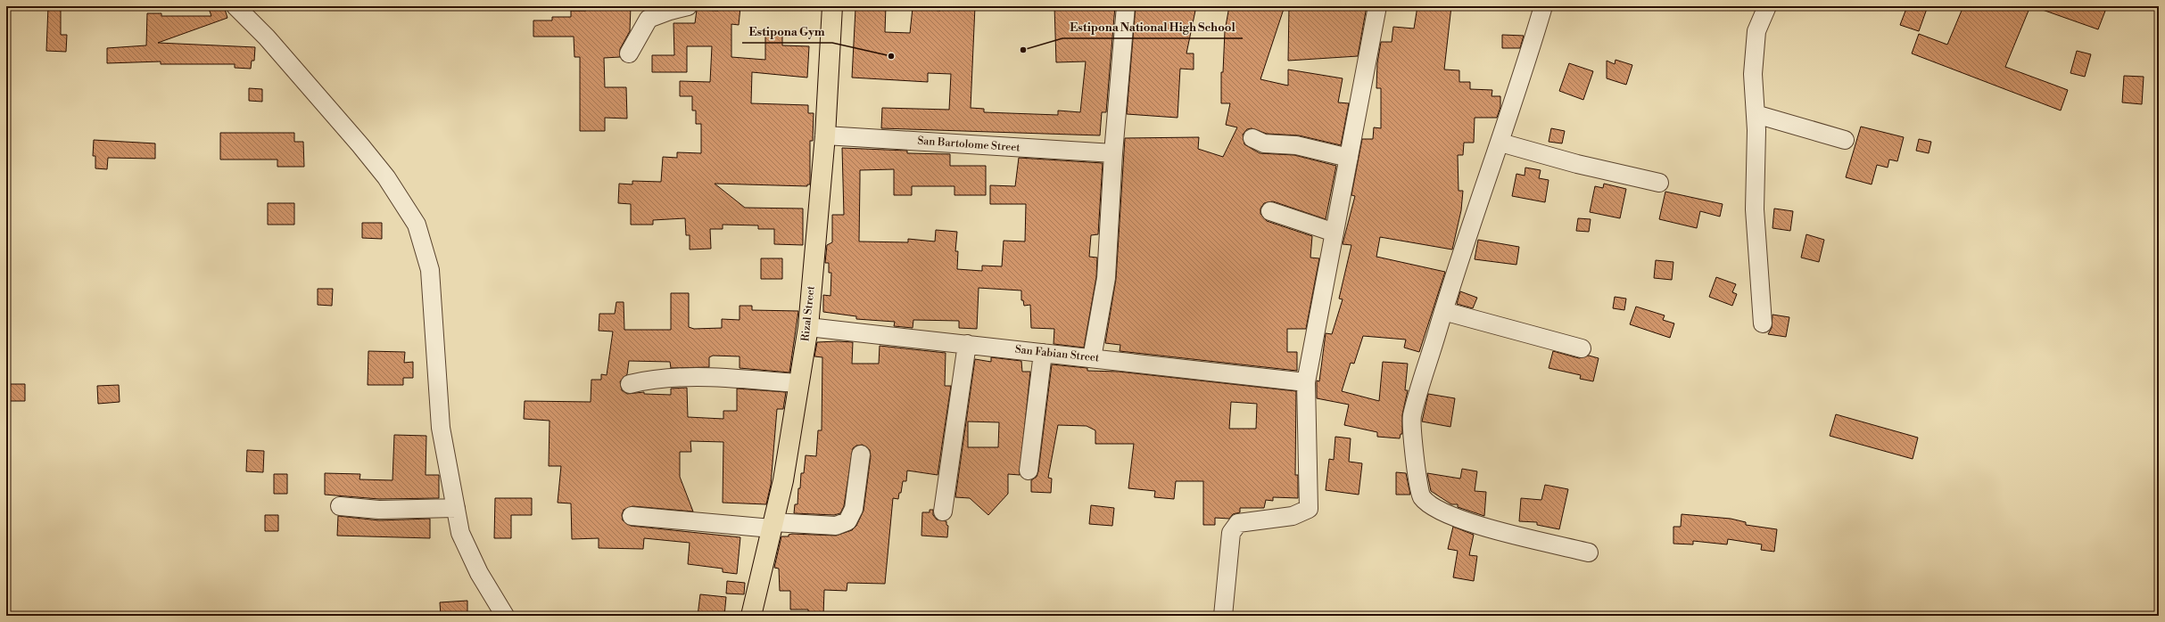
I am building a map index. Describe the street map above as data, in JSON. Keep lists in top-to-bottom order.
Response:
{
  "streets": {
    "main road": ["Rizal Street"],
    "street": ["San Bartolome Street", "San Fabian Street"]
  },
  "crossings": [
    ["San Bartolome Street", "Rizal Street"],
    ["Rizal Street", "San Fabian Street"]
  ],
  "places": ["Estipona National High School", "Estipona Gym"]
}
